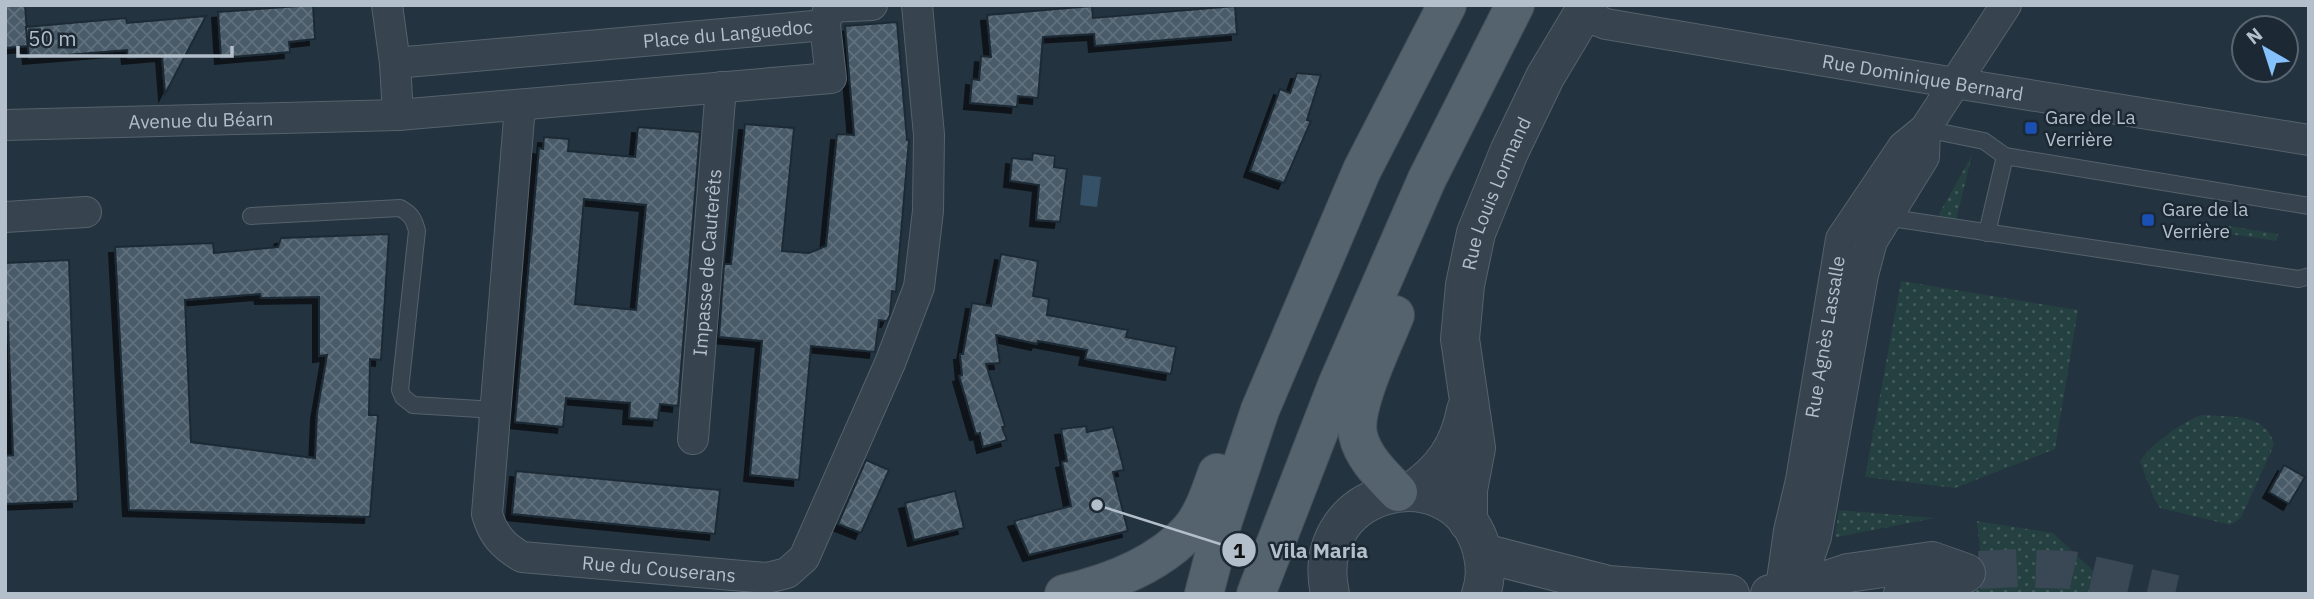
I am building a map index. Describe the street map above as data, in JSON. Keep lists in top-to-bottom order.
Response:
{
  "streets": {
    "street": [
      "Place du Languedoc",
      "Rue Dominique Bernard",
      "Avenue du Béarn",
      "Rue Louis Lormand",
      "Impasse de Cauterêts",
      "Rue Agnès Lassalle",
      "Rue du Couserans"
    ]
  },
  "crossings": [
    ["Place du Languedoc", "Avenue du Béarn"],
    ["Place du Languedoc", "Impasse de Cauterêts"],
    ["Place du Languedoc", "Rue du Couserans"],
    ["Rue Dominique Bernard", "Rue Louis Lormand"],
    ["Rue Dominique Bernard", "Rue Agnès Lassalle"]
  ],
  "places": {
    "transit": ["Gare de La Verrière", "Gare de la Verrière"],
    "other": ["Vila Maria"]
  },
  "scale_bar": "50 m",
  "north": "top left"
}
